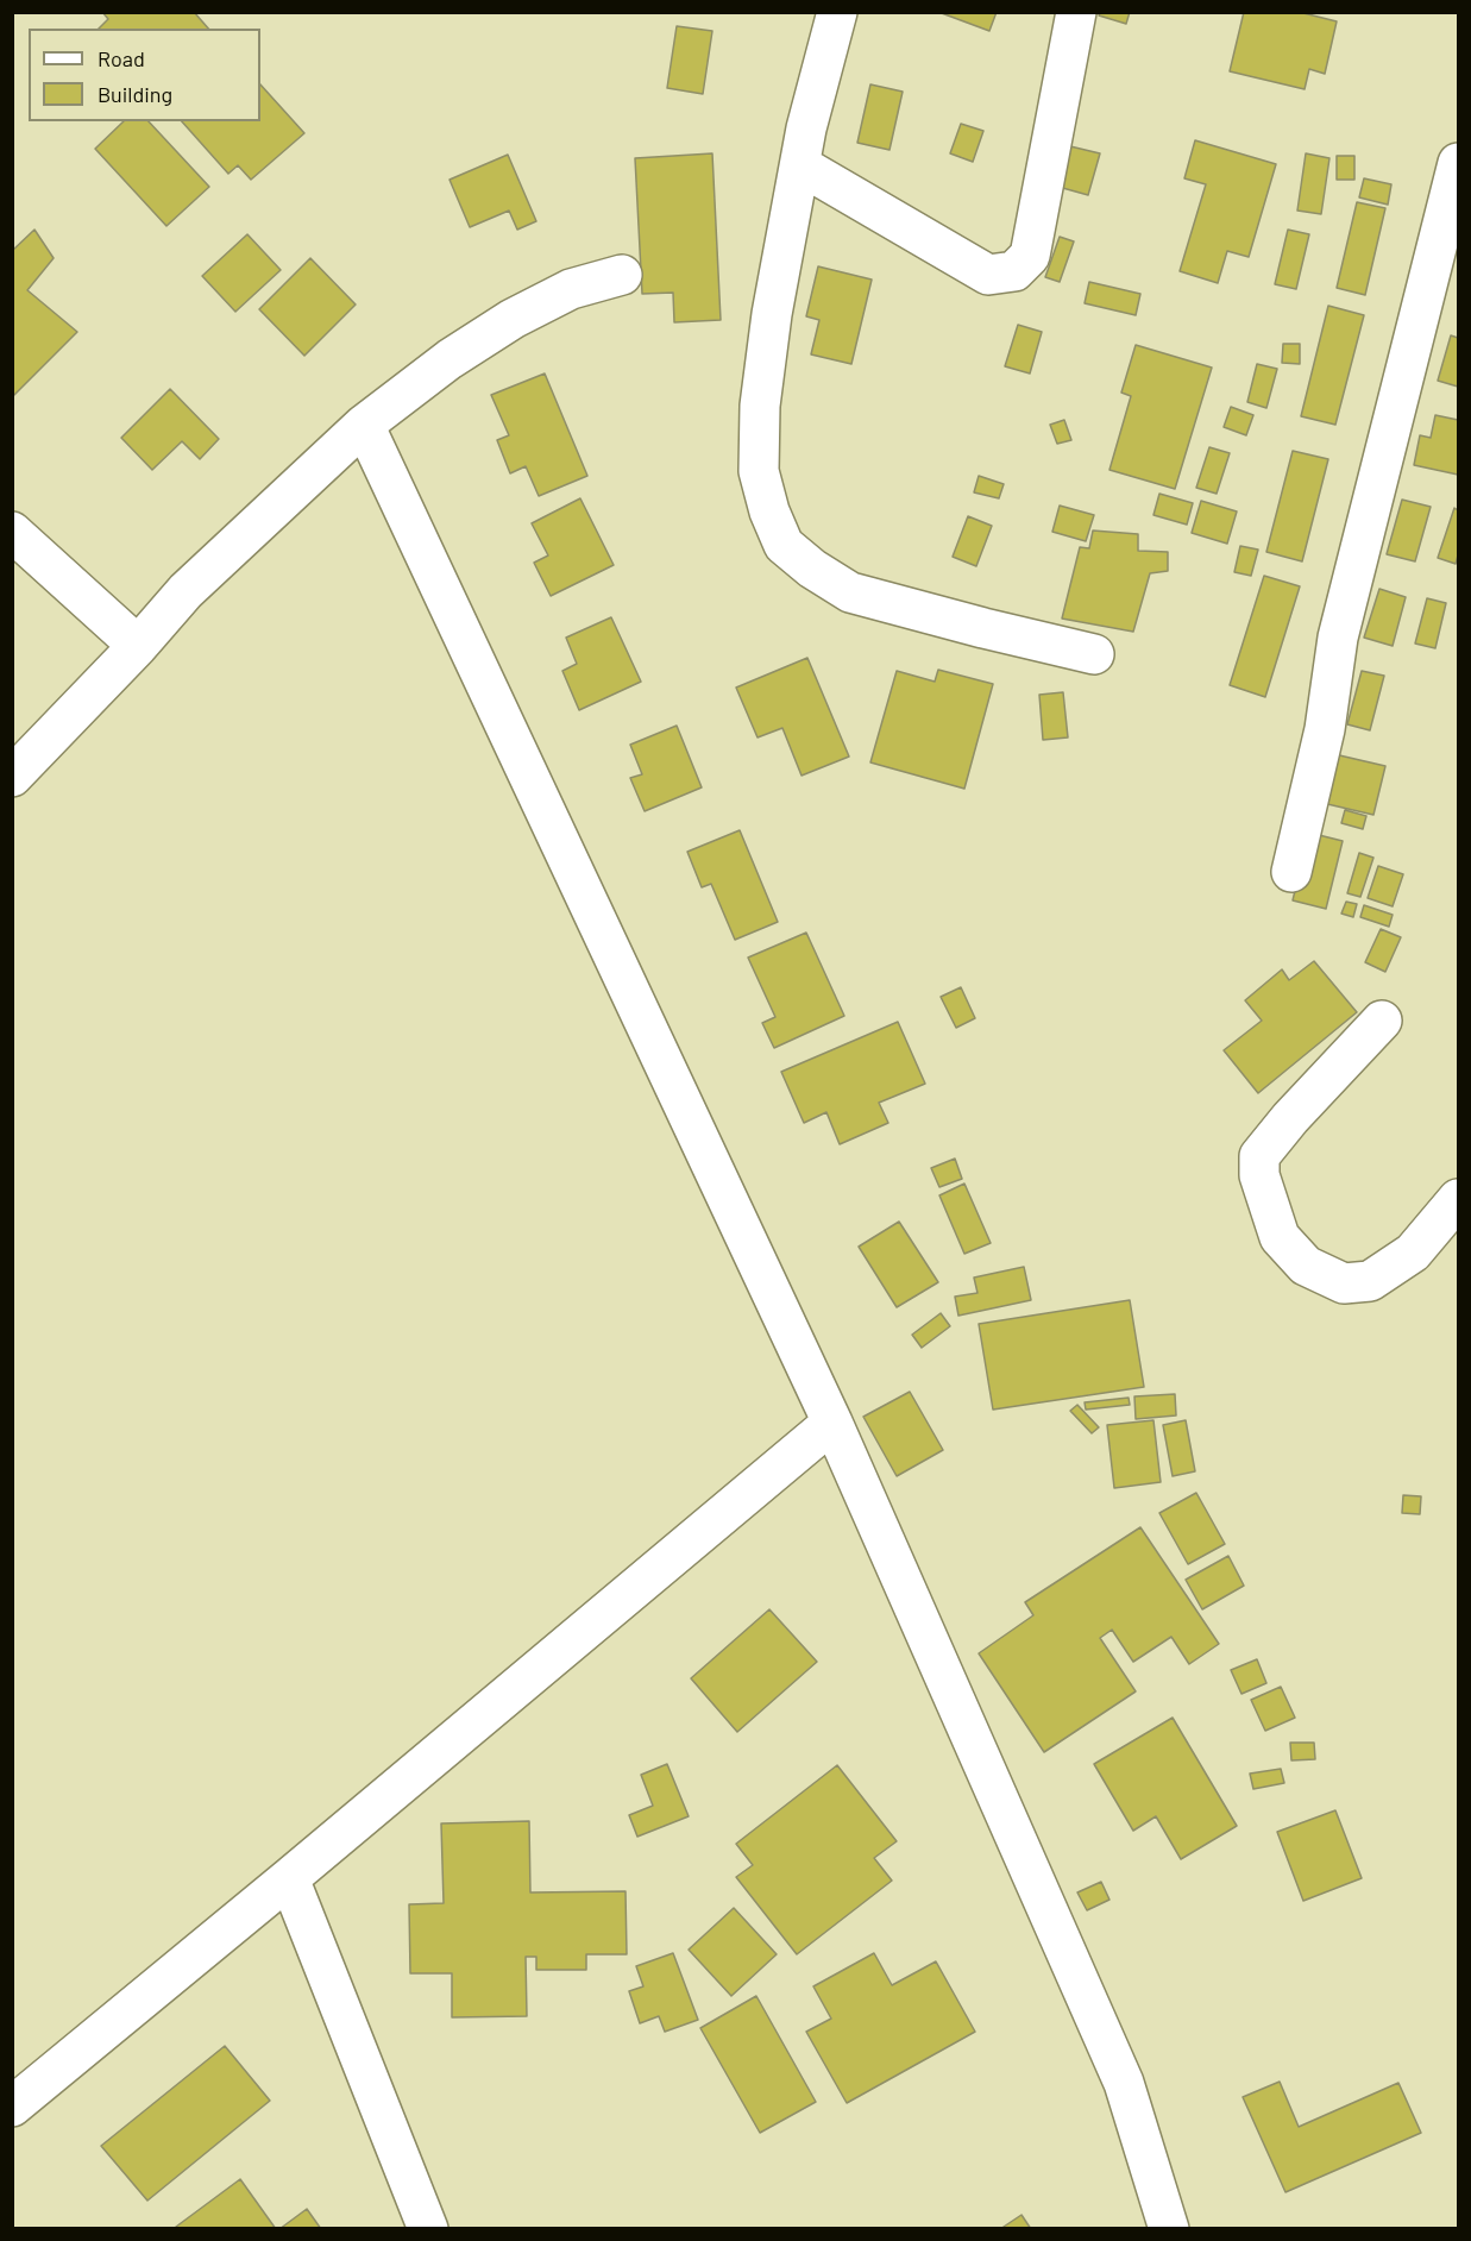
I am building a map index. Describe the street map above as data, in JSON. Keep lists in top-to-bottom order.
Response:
{
  "legend": ["Road", "Building"]
}
